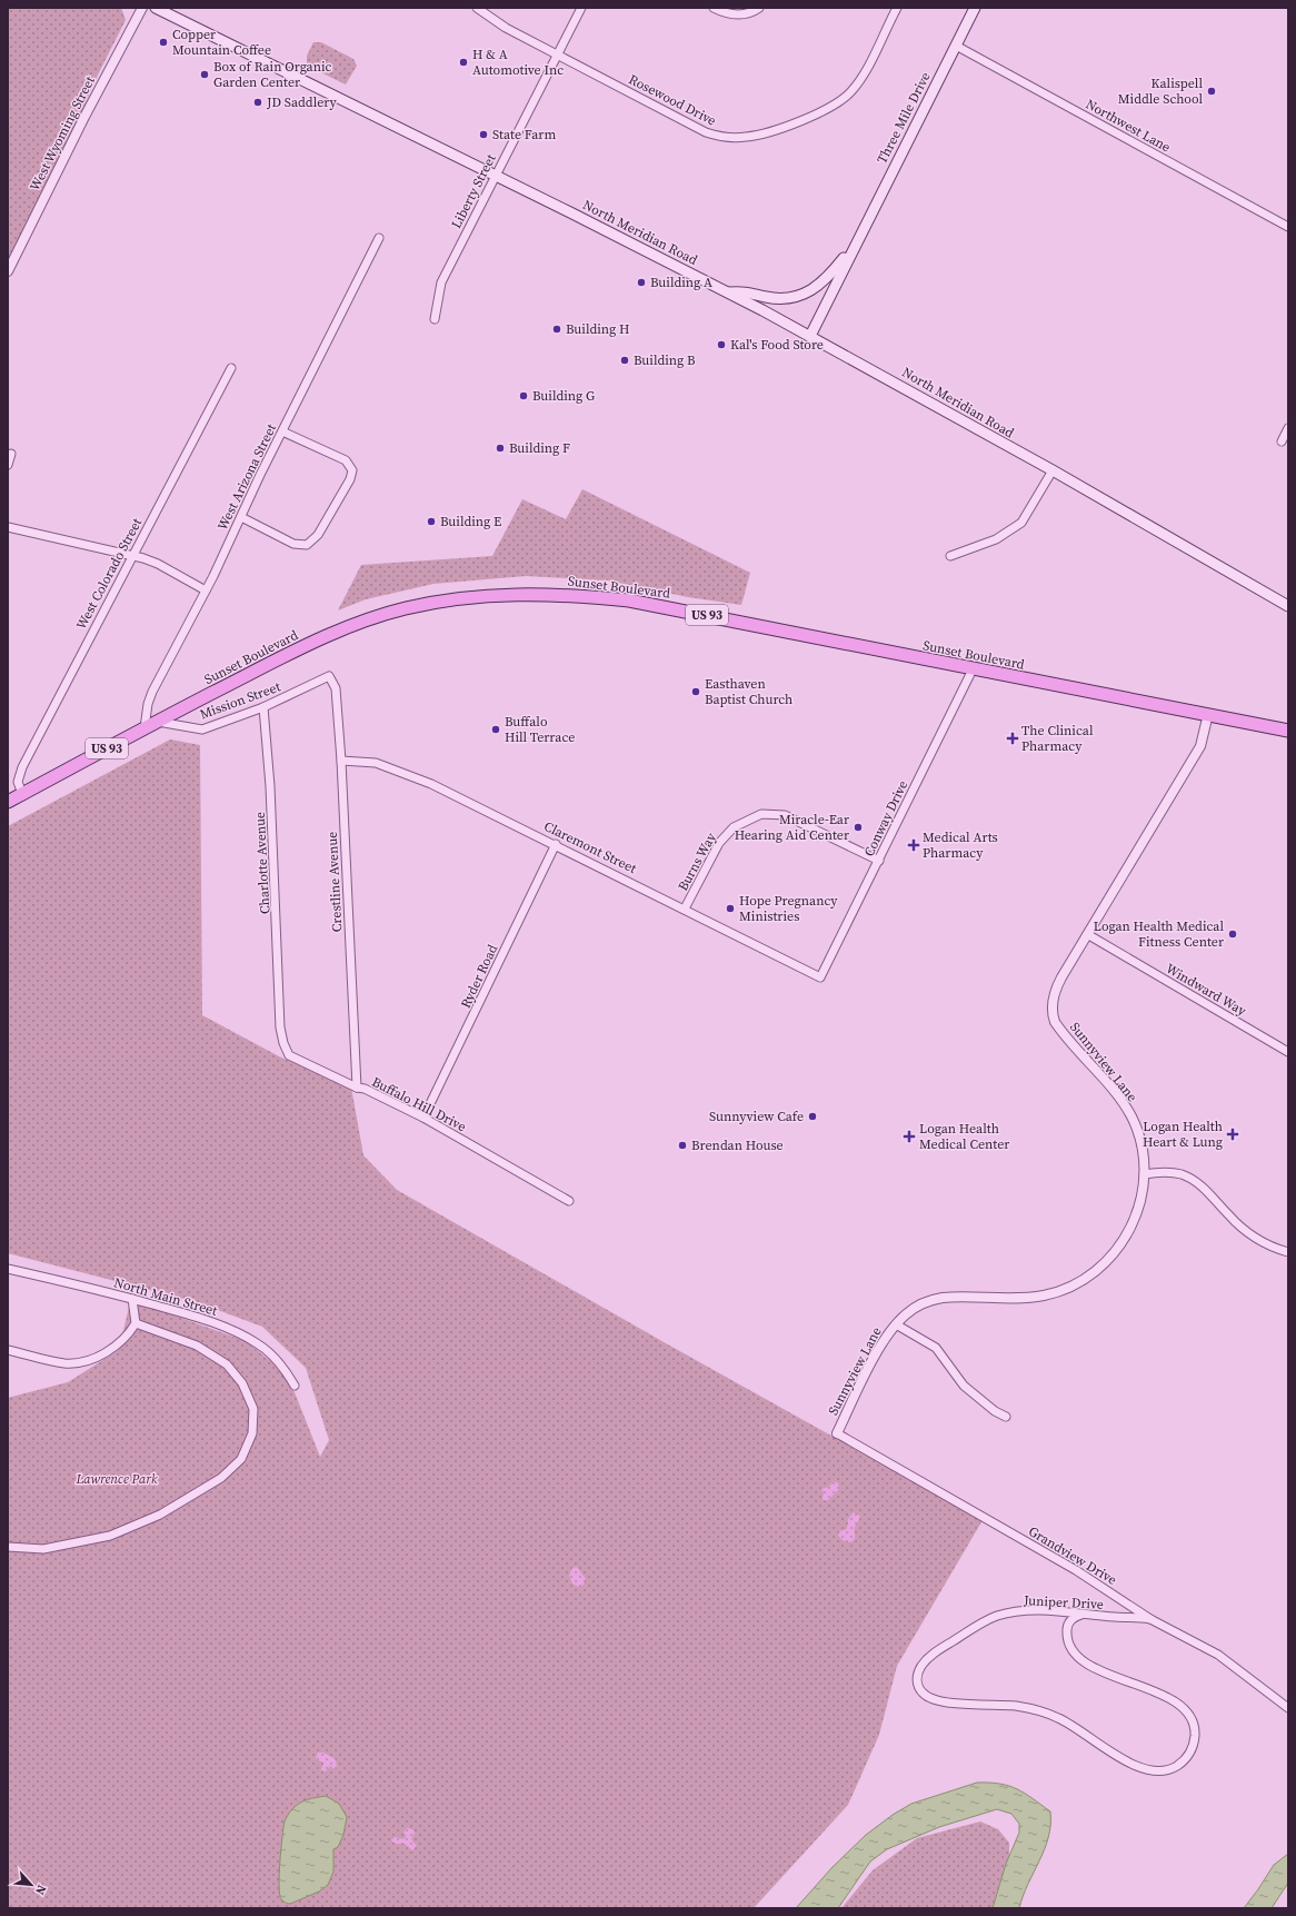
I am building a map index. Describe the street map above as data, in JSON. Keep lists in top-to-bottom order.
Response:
{
  "streets": {
    "main road": [
      "Three Mile Drive",
      "North Meridian Road",
      "Sunset Boulevard",
      "US 93"
    ],
    "street": [
      "Rosewood Drive",
      "Northwest Lane",
      "West Wyoming Street",
      "Liberty Street",
      "West Arizona Street",
      "West Colorado Street",
      "Mission Street",
      "Conway Drive",
      "Claremont Street",
      "Burns Way",
      "Charlotte Avenue",
      "Crestline Avenue",
      "Ryder Road",
      "Windward Way",
      "Sunnyview Lane",
      "Buffalo Hill Drive",
      "North Main Street",
      "Grandview Drive",
      "Juniper Drive"
    ]
  },
  "crossings": [
    ["Rosewood Drive", "Liberty Street"],
    ["Three Mile Drive", "Northwest Lane"],
    ["Three Mile Drive", "North Meridian Road"],
    ["Liberty Street", "North Meridian Road"],
    ["West Arizona Street", "Sunset Boulevard"],
    ["West Colorado Street", "Sunset Boulevard"],
    ["Sunset Boulevard", "Mission Street"],
    ["Sunset Boulevard", "Conway Drive"],
    ["Sunset Boulevard", "Sunnyview Lane"],
    ["Mission Street", "Charlotte Avenue"],
    ["Mission Street", "Crestline Avenue"],
    ["Conway Drive", "Claremont Street"],
    ["Conway Drive", "Burns Way"],
    ["Claremont Street", "Burns Way"],
    ["Claremont Street", "Crestline Avenue"],
    ["Claremont Street", "Ryder Road"],
    ["Charlotte Avenue", "Buffalo Hill Drive"],
    ["Crestline Avenue", "Buffalo Hill Drive"],
    ["Ryder Road", "Buffalo Hill Drive"],
    ["Windward Way", "Sunnyview Lane"],
    ["Sunnyview Lane", "Grandview Drive"],
    ["Grandview Drive", "Juniper Drive"]
  ],
  "parks": ["Lawrence Park"],
  "places": {
    "other": [
      "Copper Mountain Coffee",
      "H & A Automotive Inc",
      "Box of Rain Organic Garden Center",
      "Kalispell Middle School",
      "JD Saddlery",
      "State Farm",
      "Building A",
      "Building H",
      "Kal's Food Store",
      "Building B",
      "Building G",
      "Building F",
      "Building E",
      "Easthaven Baptist Church",
      "Buffalo Hill Terrace",
      "Miracle-Ear Hearing Aid Center",
      "Hope Pregnancy Ministries",
      "Logan Health Medical Fitness Center",
      "Sunnyview Cafe",
      "Brendan House"
    ],
    "health": [
      "The Clinical Pharmacy",
      "Medical Arts Pharmacy",
      "Logan Health Heart & Lung",
      "Logan Health Medical Center"
    ]
  },
  "north": "bottom right"
}
